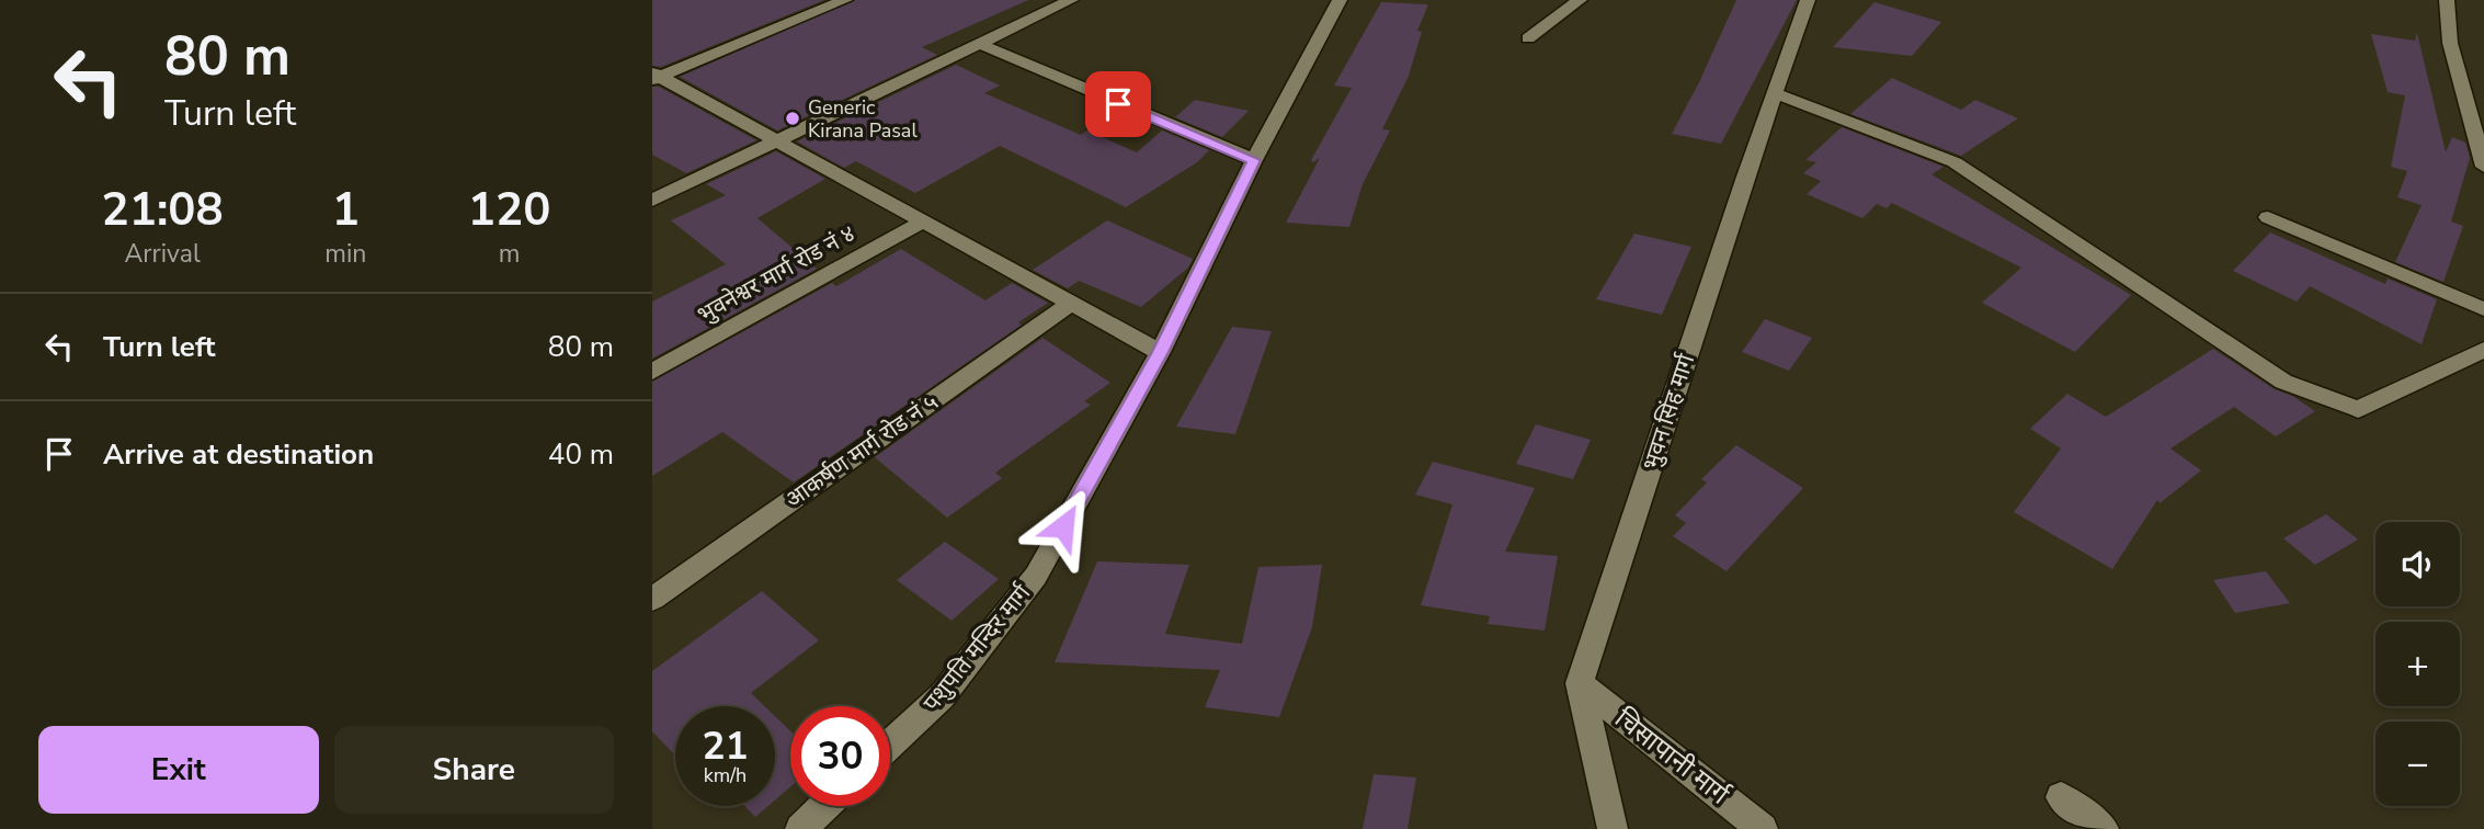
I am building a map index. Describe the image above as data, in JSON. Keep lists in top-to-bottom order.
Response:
{
  "streets": {
    "street": [
      "भुवनेश्वर मार्ग रोड नं ४",
      "भुवन सिंह मार्ग",
      "आकर्षण मार्ग रोड नं ५",
      "पशुपति मन्दिर मार्ग",
      "चिसापानी मार्ग"
    ]
  },
  "crossings": [
    ["भुवन सिंह मार्ग", "चिसापानी मार्ग"]
  ],
  "places": ["Generic Kirana Pasal"],
  "page": {
    "turn": ["80 m", "Turn left"],
    "eta": [
      "21:08",
      "Arrival",
      "1",
      "min",
      "120",
      "m"
    ],
    "list": [
      {
        "name": "Turn left",
        "value": "80 m"
      },
      {
        "name": "Arrive at destination",
        "value": "40 m"
      }
    ],
    "map_buttons": ["+", "−"],
    "speed": "21 km/h",
    "limit": "30",
    "buttons": ["Exit", "Share"]
  }
}
